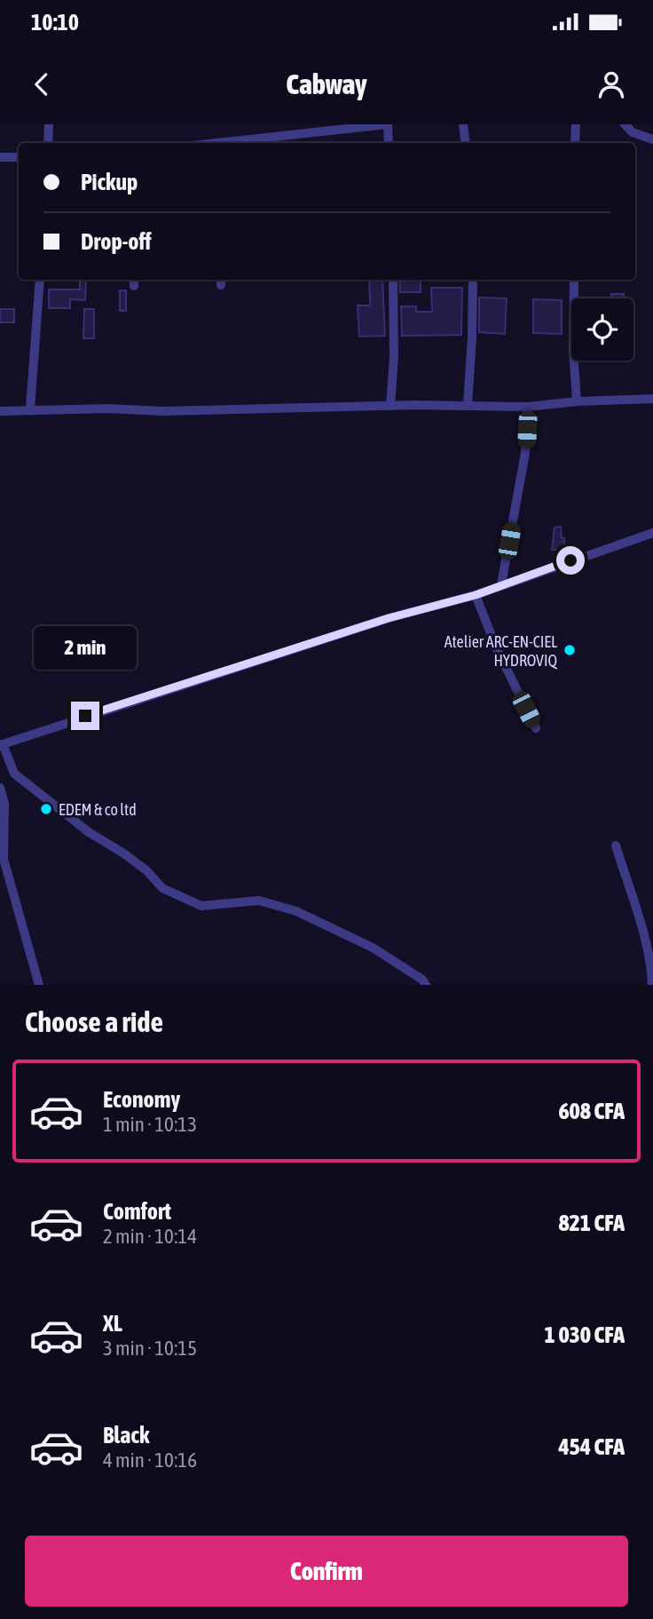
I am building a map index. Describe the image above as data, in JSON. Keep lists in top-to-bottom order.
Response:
{
  "places": ["Atelier ARC-EN-CIEL HYDROVIQ", "EDEM & co ltd"],
  "page": {
    "status": "10:10",
    "header": "Cabway",
    "banner": ["Pickup", "Drop-off"],
    "bubble": "2 min",
    "heading": "Choose a ride",
    "list": [
      {
        "name": "Economy",
        "note": "1 min · 10:13",
        "value": "608 CFA"
      },
      {
        "name": "Comfort",
        "note": "2 min · 10:14",
        "value": "821 CFA"
      },
      {
        "name": "XL",
        "note": "3 min · 10:15",
        "value": "1 030 CFA"
      },
      {
        "name": "Black",
        "note": "4 min · 10:16",
        "value": "454 CFA"
      }
    ],
    "buttons": "Confirm"
  }
}
